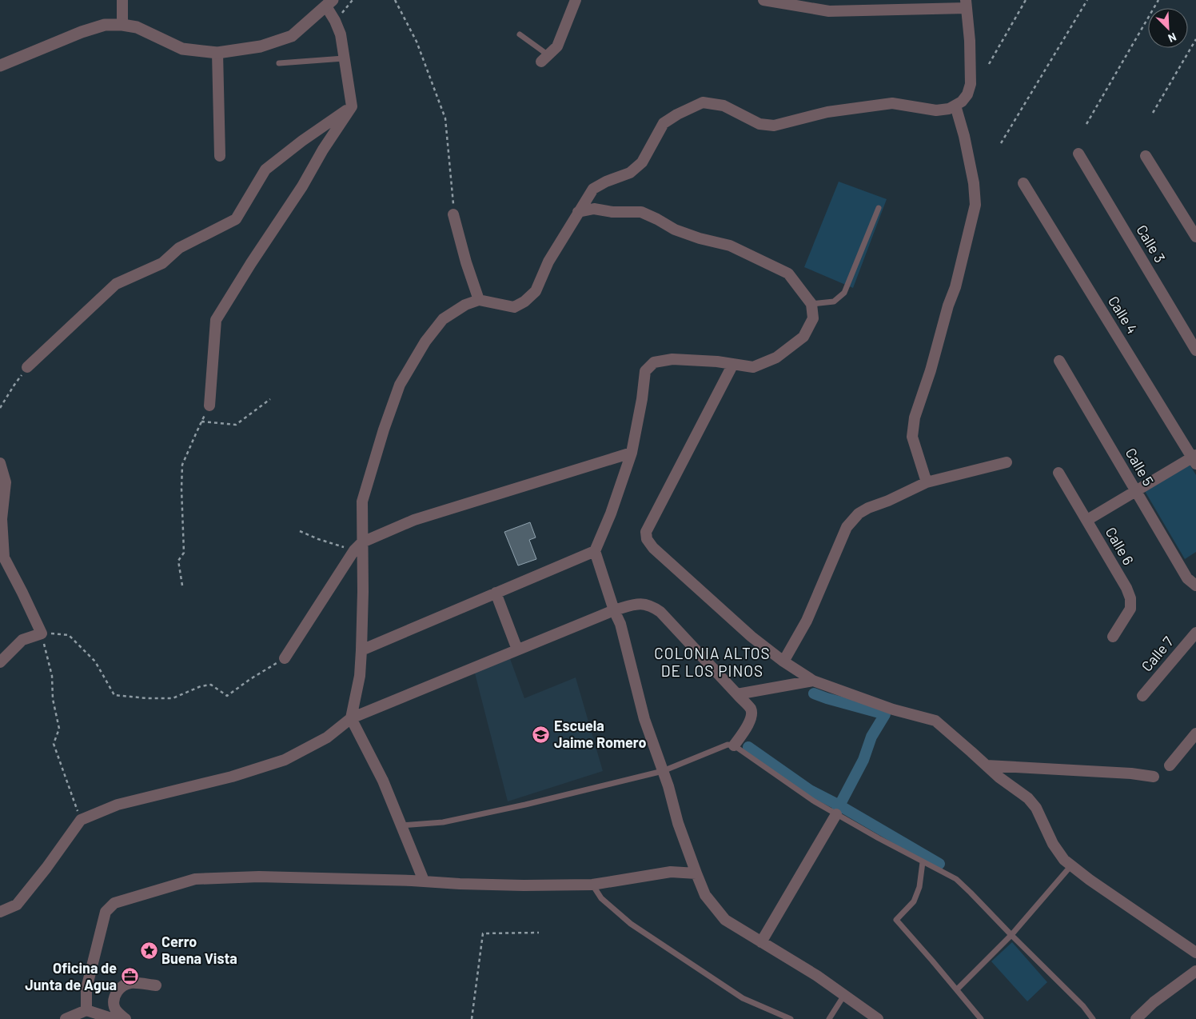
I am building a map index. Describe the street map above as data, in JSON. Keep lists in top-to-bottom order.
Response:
{
  "streets": {
    "street": [
      "Calle 3",
      "Calle 4",
      "Calle 5",
      "Calle 6",
      "Calle 7"
    ]
  },
  "districts": ["COLONIA ALTOS DE LOS PINOS"],
  "places": {
    "school or university": ["Escuela Jaime Romero"],
    "place": ["Cerro Buena Vista"],
    "office": ["Oficina de Junta de Agua"]
  },
  "north": "bottom right"
}
